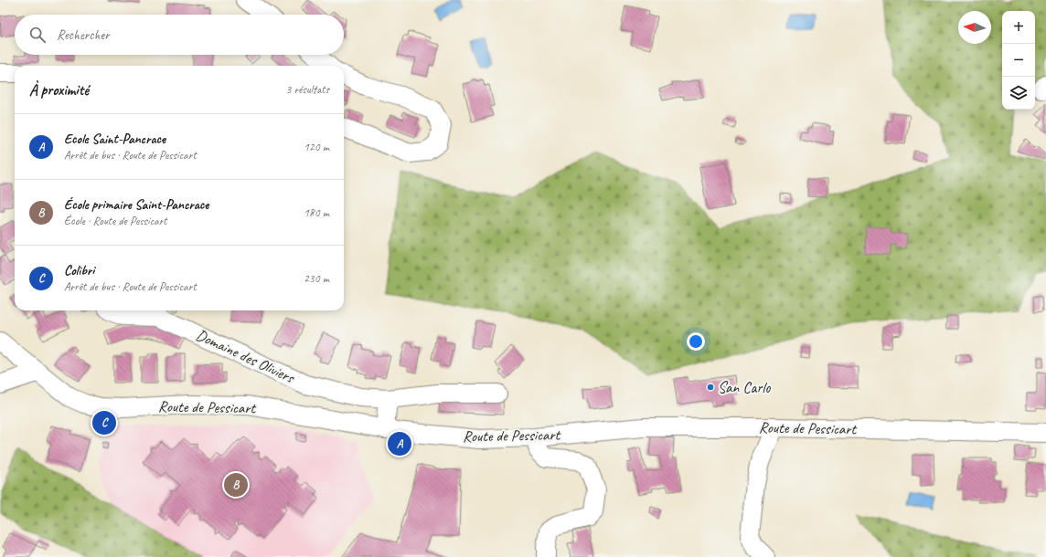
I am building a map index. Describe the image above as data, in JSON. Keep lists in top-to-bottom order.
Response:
{
  "streets": {
    "street": ["Domaine des Oliviers", "Route de Pessicart"]
  },
  "places": ["San Carlo"],
  "north": "left",
  "page": {
    "map_buttons": ["+", "−"],
    "search": "Rechercher",
    "heading": ["À proximité", "3 résultats"],
    "list": [
      {
        "mark": "A",
        "name": "Ecole Saint-Pancrace",
        "note": "Arrêt de bus · Route de Pessicart",
        "value": "120 m"
      },
      {
        "mark": "B",
        "name": "École primaire Saint-Pancrace",
        "note": "École · Route de Pessicart",
        "value": "180 m"
      },
      {
        "mark": "C",
        "name": "Colibri",
        "note": "Arrêt de bus · Route de Pessicart",
        "value": "230 m"
      }
    ],
    "pins": ["C", "A", "B"]
  }
}
